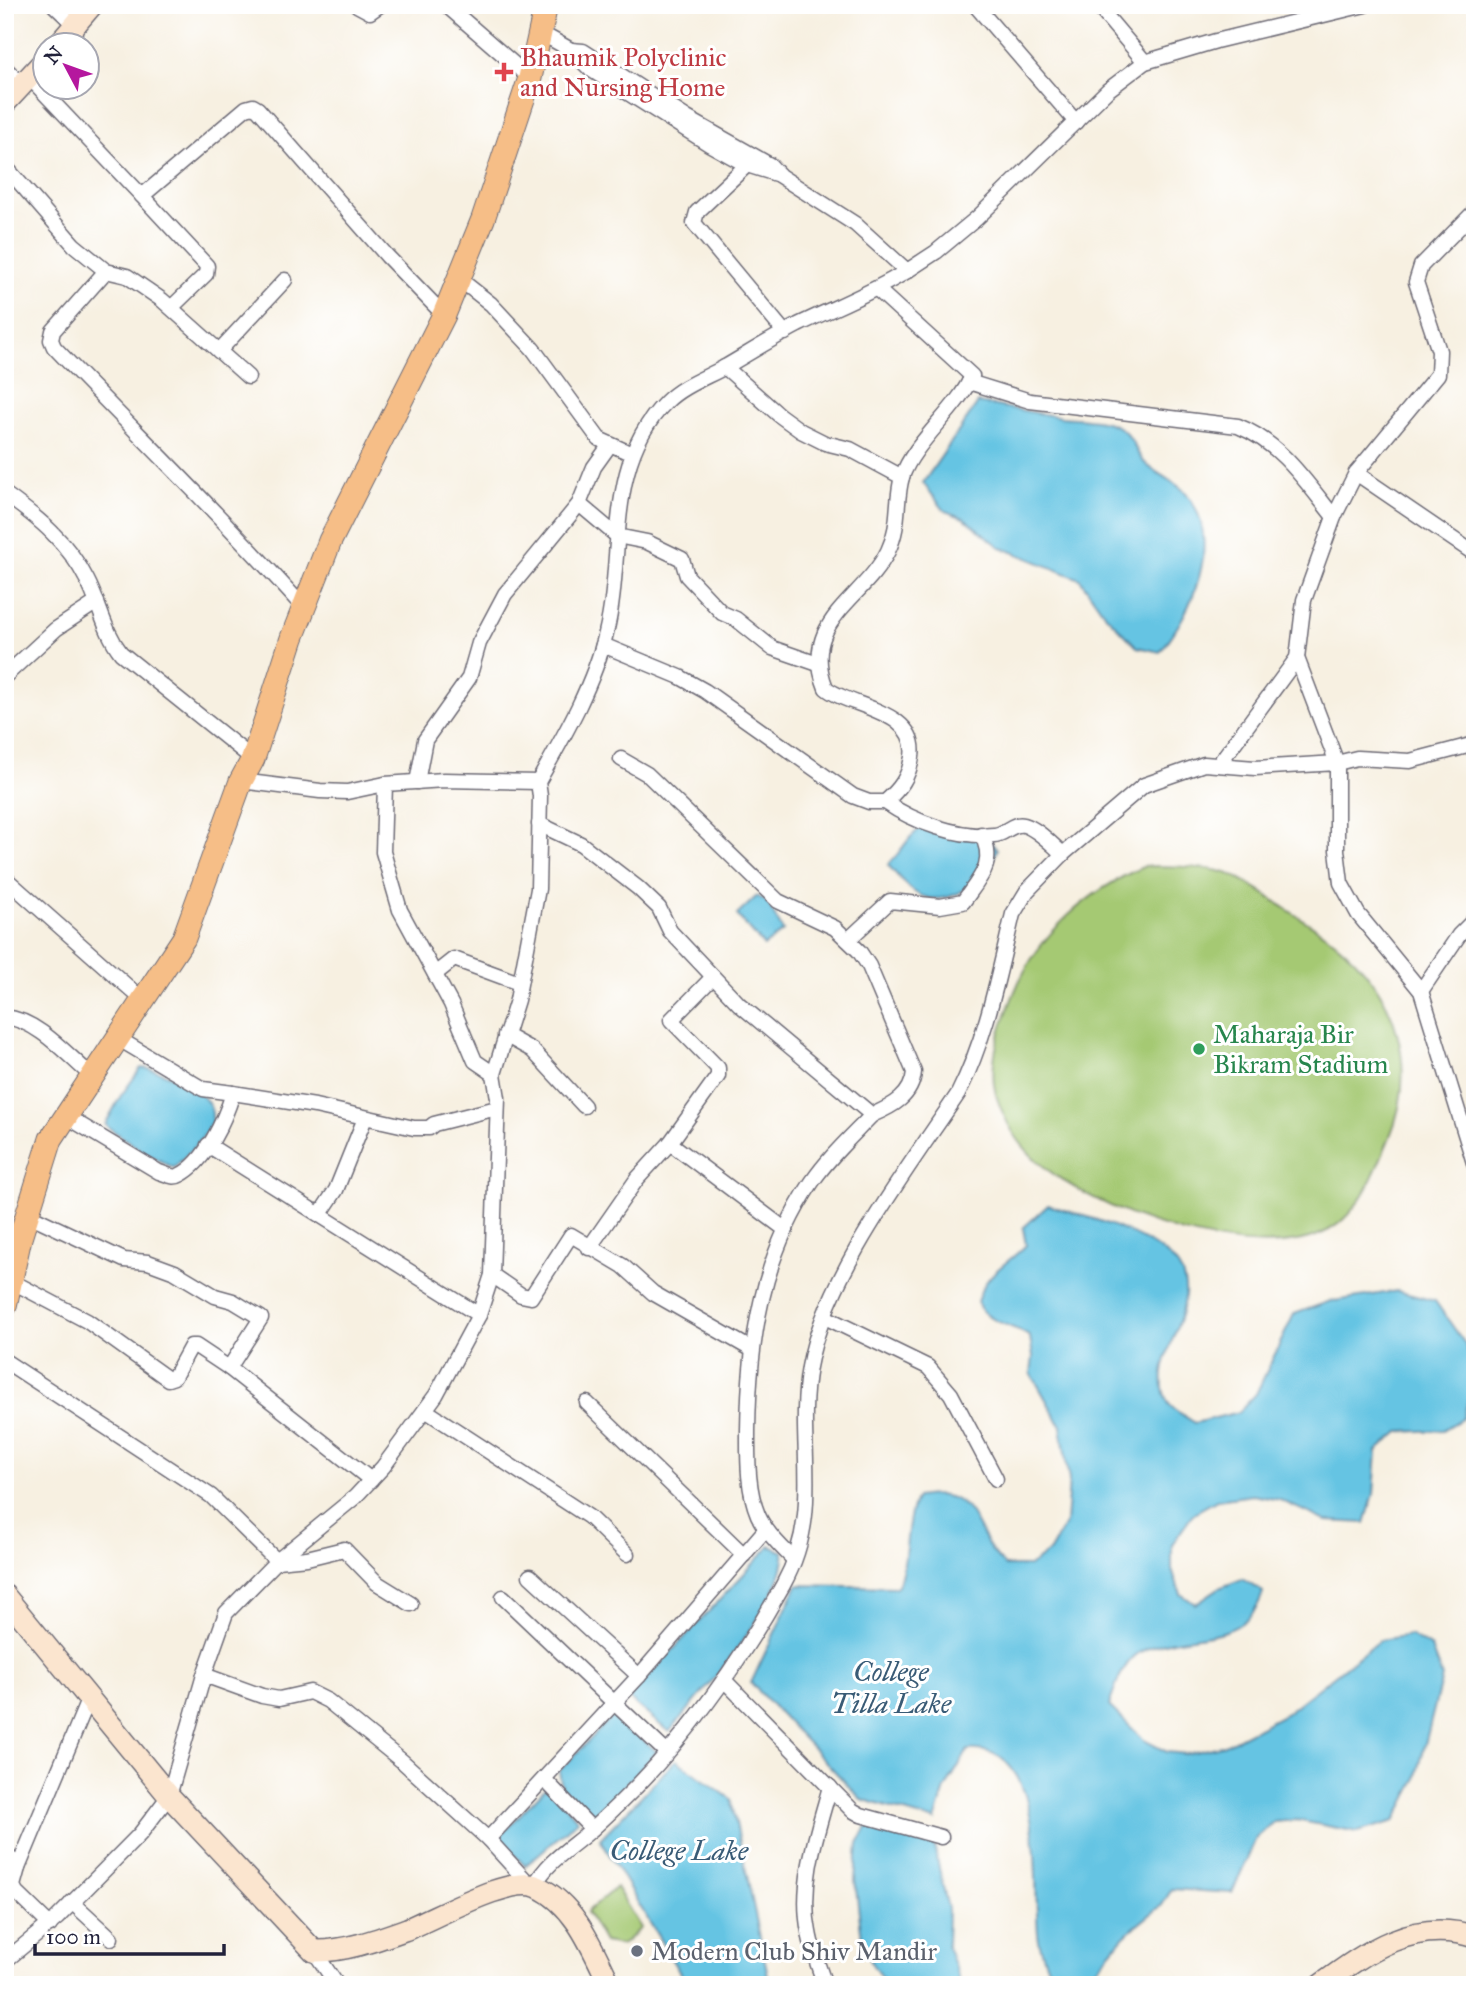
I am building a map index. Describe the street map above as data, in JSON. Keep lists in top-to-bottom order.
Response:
{
  "water": ["College Tilla Lake", "College Lake"],
  "places": {
    "health": ["Bhaumik Polyclinic and Nursing Home"],
    "other": ["Maharaja Bir Bikram Stadium", "Modern Club Shiv Mandir"]
  },
  "scale_bar": "100 m",
  "north": "top left"
}
